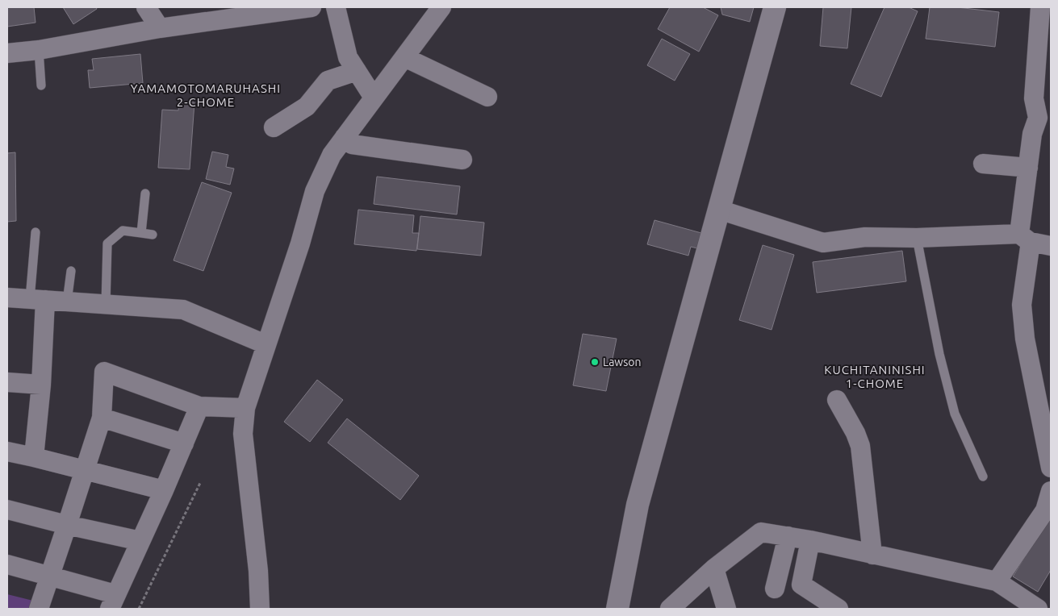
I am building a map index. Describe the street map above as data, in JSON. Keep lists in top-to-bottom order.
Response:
{
  "districts": ["YAMAMOTOMARUHASHI 2-CHOME", "KUCHITANINISHI 1-CHOME"],
  "places": ["Lawson"]
}
